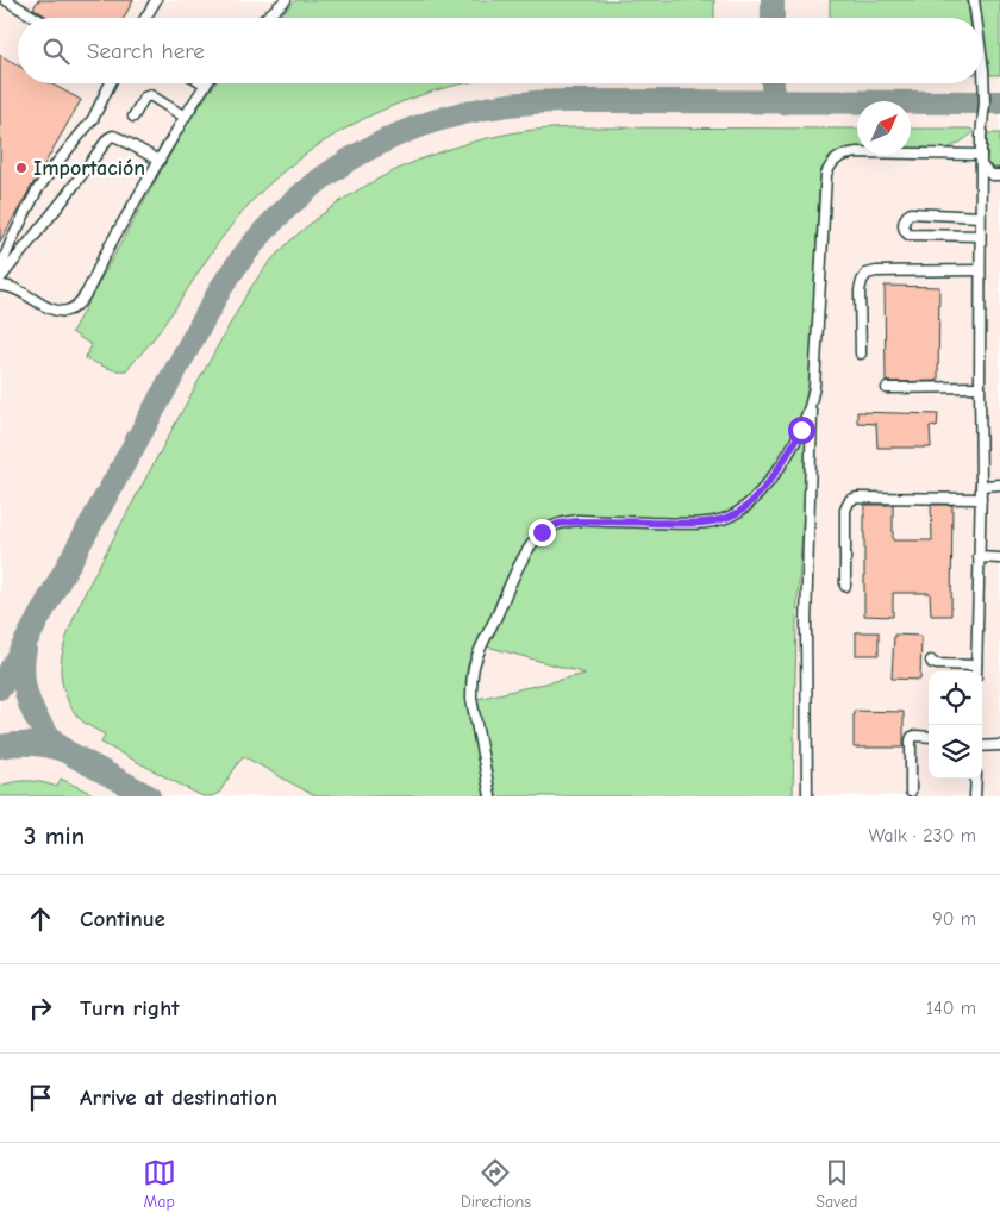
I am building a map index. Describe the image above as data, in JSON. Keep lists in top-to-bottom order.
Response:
{
  "places": ["Importación"],
  "north": "top right",
  "page": {
    "search": "Search here",
    "heading": ["3 min", "Walk · 230 m"],
    "list": [
      ["Continue", "90 m"],
      ["Turn right", "140 m"],
      "Arrive at destination"
    ],
    "nav": ["Map", "Directions", "Saved"]
  }
}
